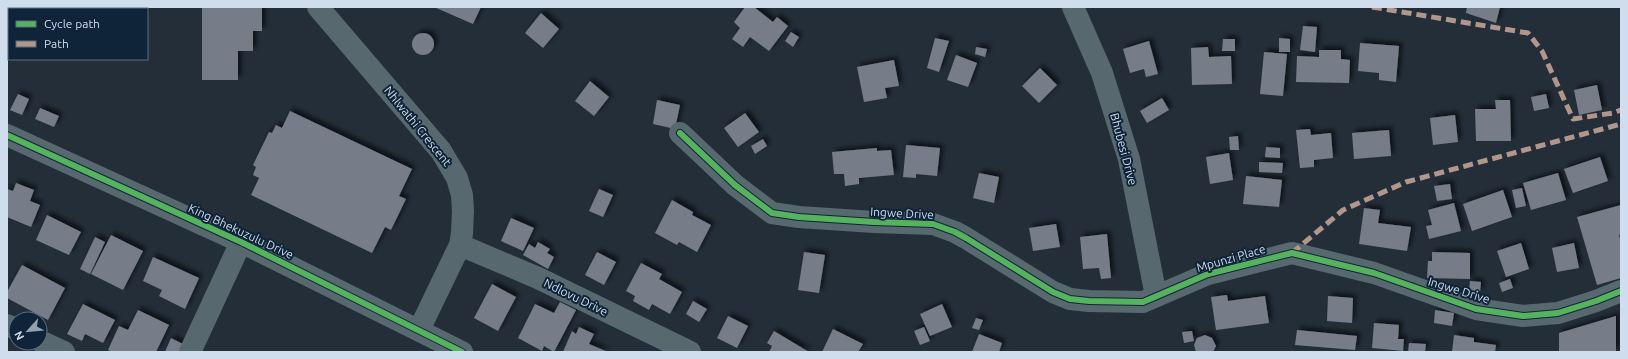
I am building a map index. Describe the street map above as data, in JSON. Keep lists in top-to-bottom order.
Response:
{
  "streets": {
    "street": [
      "Nhlwathi Crescent",
      "Bhubesi Drive",
      "Ingwe Drive",
      "King Bhekuzulu Drive",
      "Mpunzi Place",
      "Ndlovu Drive"
    ]
  },
  "crossings": [
    ["Nhlwathi Crescent", "King Bhekuzulu Drive"],
    ["Nhlwathi Crescent", "Ndlovu Drive"],
    ["Bhubesi Drive", "Ingwe Drive"],
    ["Bhubesi Drive", "Mpunzi Place"],
    ["Ingwe Drive", "Mpunzi Place"]
  ],
  "legend": ["Cycle path", "Path"],
  "north": "bottom left"
}
